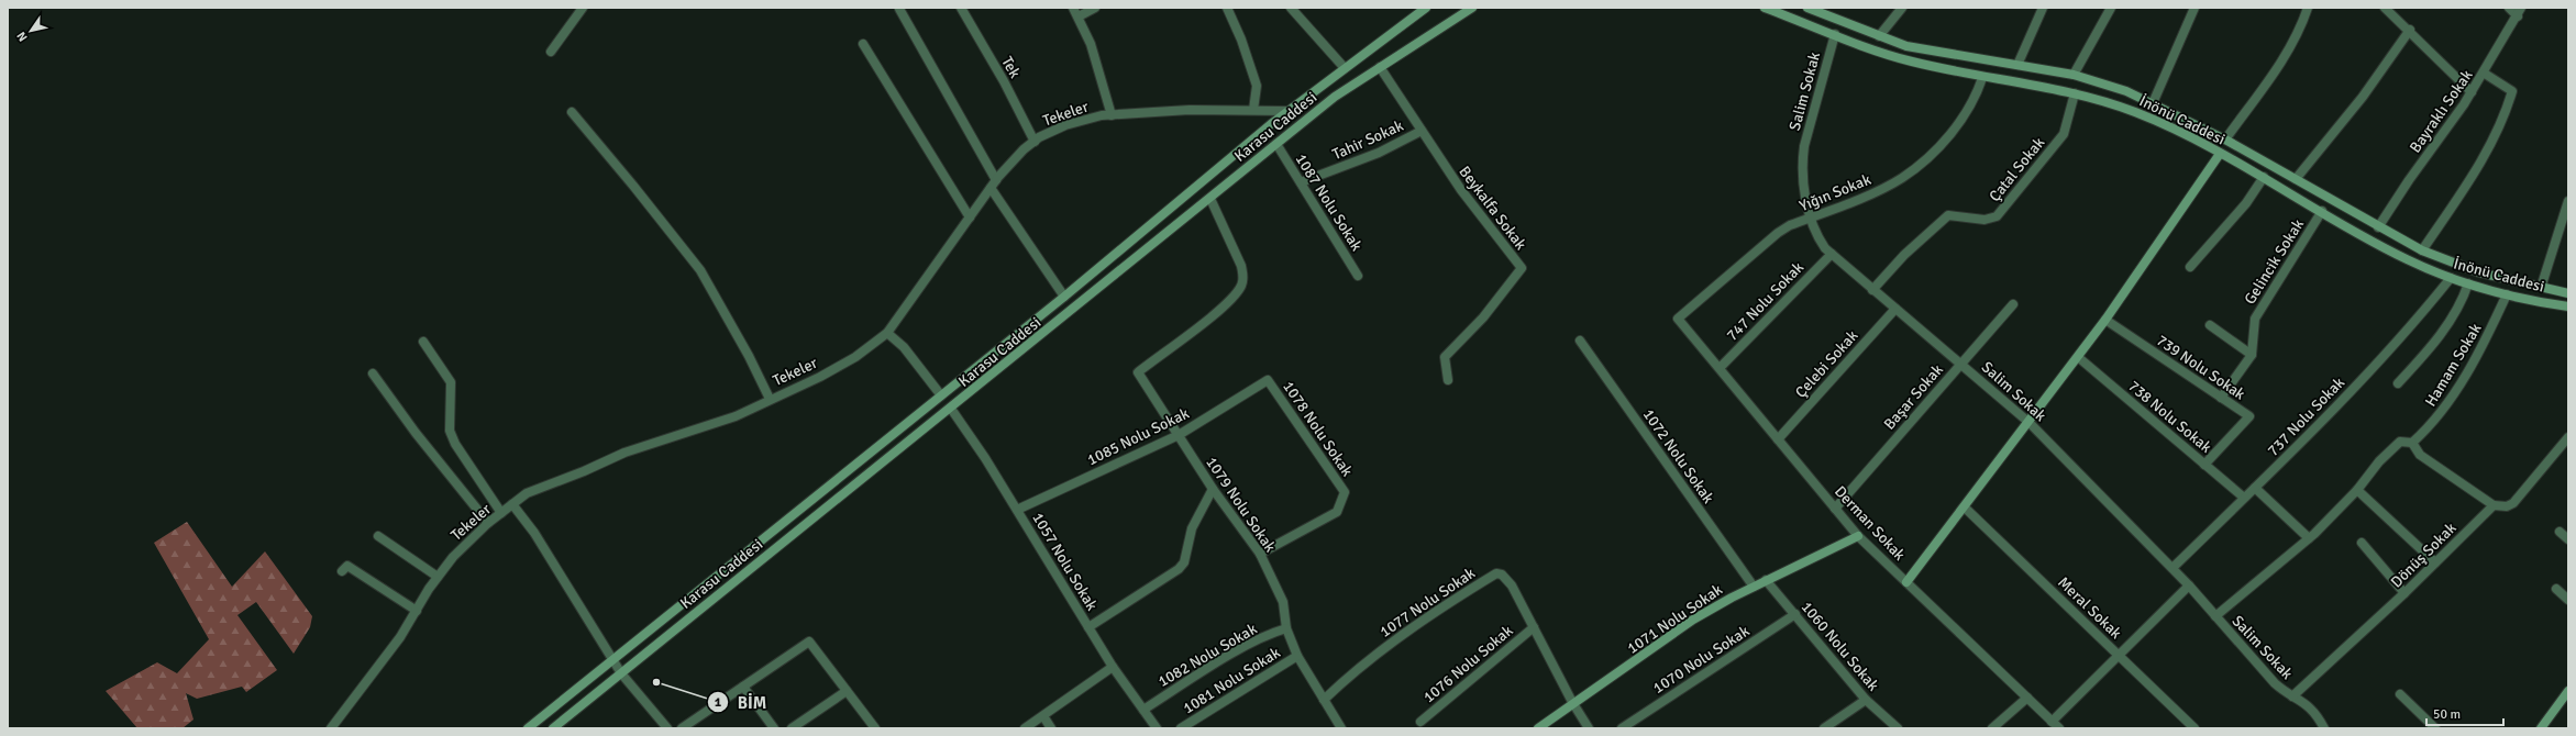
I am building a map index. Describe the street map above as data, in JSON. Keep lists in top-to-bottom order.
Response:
{
  "streets": {
    "main road": ["İnönü Caddesi", "Karasu Caddesi", "1071 Nolu Sokak"],
    "street": [
      "Tek",
      "Salim Sokak",
      "Bayraklı Sokak",
      "Tekeler",
      "Tahir Sokak",
      "Çatal Sokak",
      "Yığın Sokak",
      "1087 Nolu Sokak",
      "Beykalfa Sokak",
      "Gelincik Sokak",
      "747 Nolu Sokak",
      "Çelebi Sokak",
      "Hamam Sokak",
      "739 Nolu Sokak",
      "Başar Sokak",
      "738 Nolu Sokak",
      "737 Nolu Sokak",
      "1078 Nolu Sokak",
      "1085 Nolu Sokak",
      "1072 Nolu Sokak",
      "1079 Nolu Sokak",
      "Derman Sokak",
      "Dönüş Sokak",
      "1057 Nolu Sokak",
      "1077 Nolu Sokak",
      "Meral Sokak",
      "1060 Nolu Sokak",
      "1082 Nolu Sokak",
      "1070 Nolu Sokak",
      "1076 Nolu Sokak",
      "1081 Nolu Sokak"
    ]
  },
  "crossings": [
    ["Tek", "Tekeler"],
    ["Salim Sokak", "İnönü Caddesi"],
    ["Salim Sokak", "Çatal Sokak"],
    ["Salim Sokak", "Yığın Sokak"],
    ["Salim Sokak", "747 Nolu Sokak"],
    ["Salim Sokak", "Çelebi Sokak"],
    ["Salim Sokak", "Başar Sokak"],
    ["Salim Sokak", "737 Nolu Sokak"],
    ["Salim Sokak", "Dönüş Sokak"],
    ["Bayraklı Sokak", "İnönü Caddesi"],
    ["Tekeler", "Karasu Caddesi"],
    ["İnönü Caddesi", "Çatal Sokak"],
    ["İnönü Caddesi", "Yığın Sokak"],
    ["İnönü Caddesi", "Gelincik Sokak"],
    ["İnönü Caddesi", "Hamam Sokak"],
    ["İnönü Caddesi", "737 Nolu Sokak"],
    ["Karasu Caddesi", "1087 Nolu Sokak"],
    ["Karasu Caddesi", "Beykalfa Sokak"],
    ["Karasu Caddesi", "1079 Nolu Sokak"],
    ["Karasu Caddesi", "1057 Nolu Sokak"],
    ["Tahir Sokak", "1087 Nolu Sokak"],
    ["Tahir Sokak", "Beykalfa Sokak"],
    ["Yığın Sokak", "Derman Sokak"],
    ["747 Nolu Sokak", "Derman Sokak"],
    ["Çelebi Sokak", "Derman Sokak"],
    ["739 Nolu Sokak", "738 Nolu Sokak"],
    ["Başar Sokak", "Derman Sokak"],
    ["738 Nolu Sokak", "737 Nolu Sokak"],
    ["1078 Nolu Sokak", "1085 Nolu Sokak"],
    ["1078 Nolu Sokak", "1079 Nolu Sokak"],
    ["1085 Nolu Sokak", "1079 Nolu Sokak"],
    ["1085 Nolu Sokak", "1057 Nolu Sokak"],
    ["1072 Nolu Sokak", "1071 Nolu Sokak"],
    ["1079 Nolu Sokak", "1077 Nolu Sokak"],
    ["1079 Nolu Sokak", "1082 Nolu Sokak"],
    ["1079 Nolu Sokak", "1081 Nolu Sokak"],
    ["Derman Sokak", "1071 Nolu Sokak"],
    ["1057 Nolu Sokak", "1082 Nolu Sokak"],
    ["1077 Nolu Sokak", "1076 Nolu Sokak"],
    ["1071 Nolu Sokak", "1060 Nolu Sokak"],
    ["1060 Nolu Sokak", "1070 Nolu Sokak"]
  ],
  "places": ["BİM"],
  "scale_bar": "50 m",
  "north": "bottom left"
}
